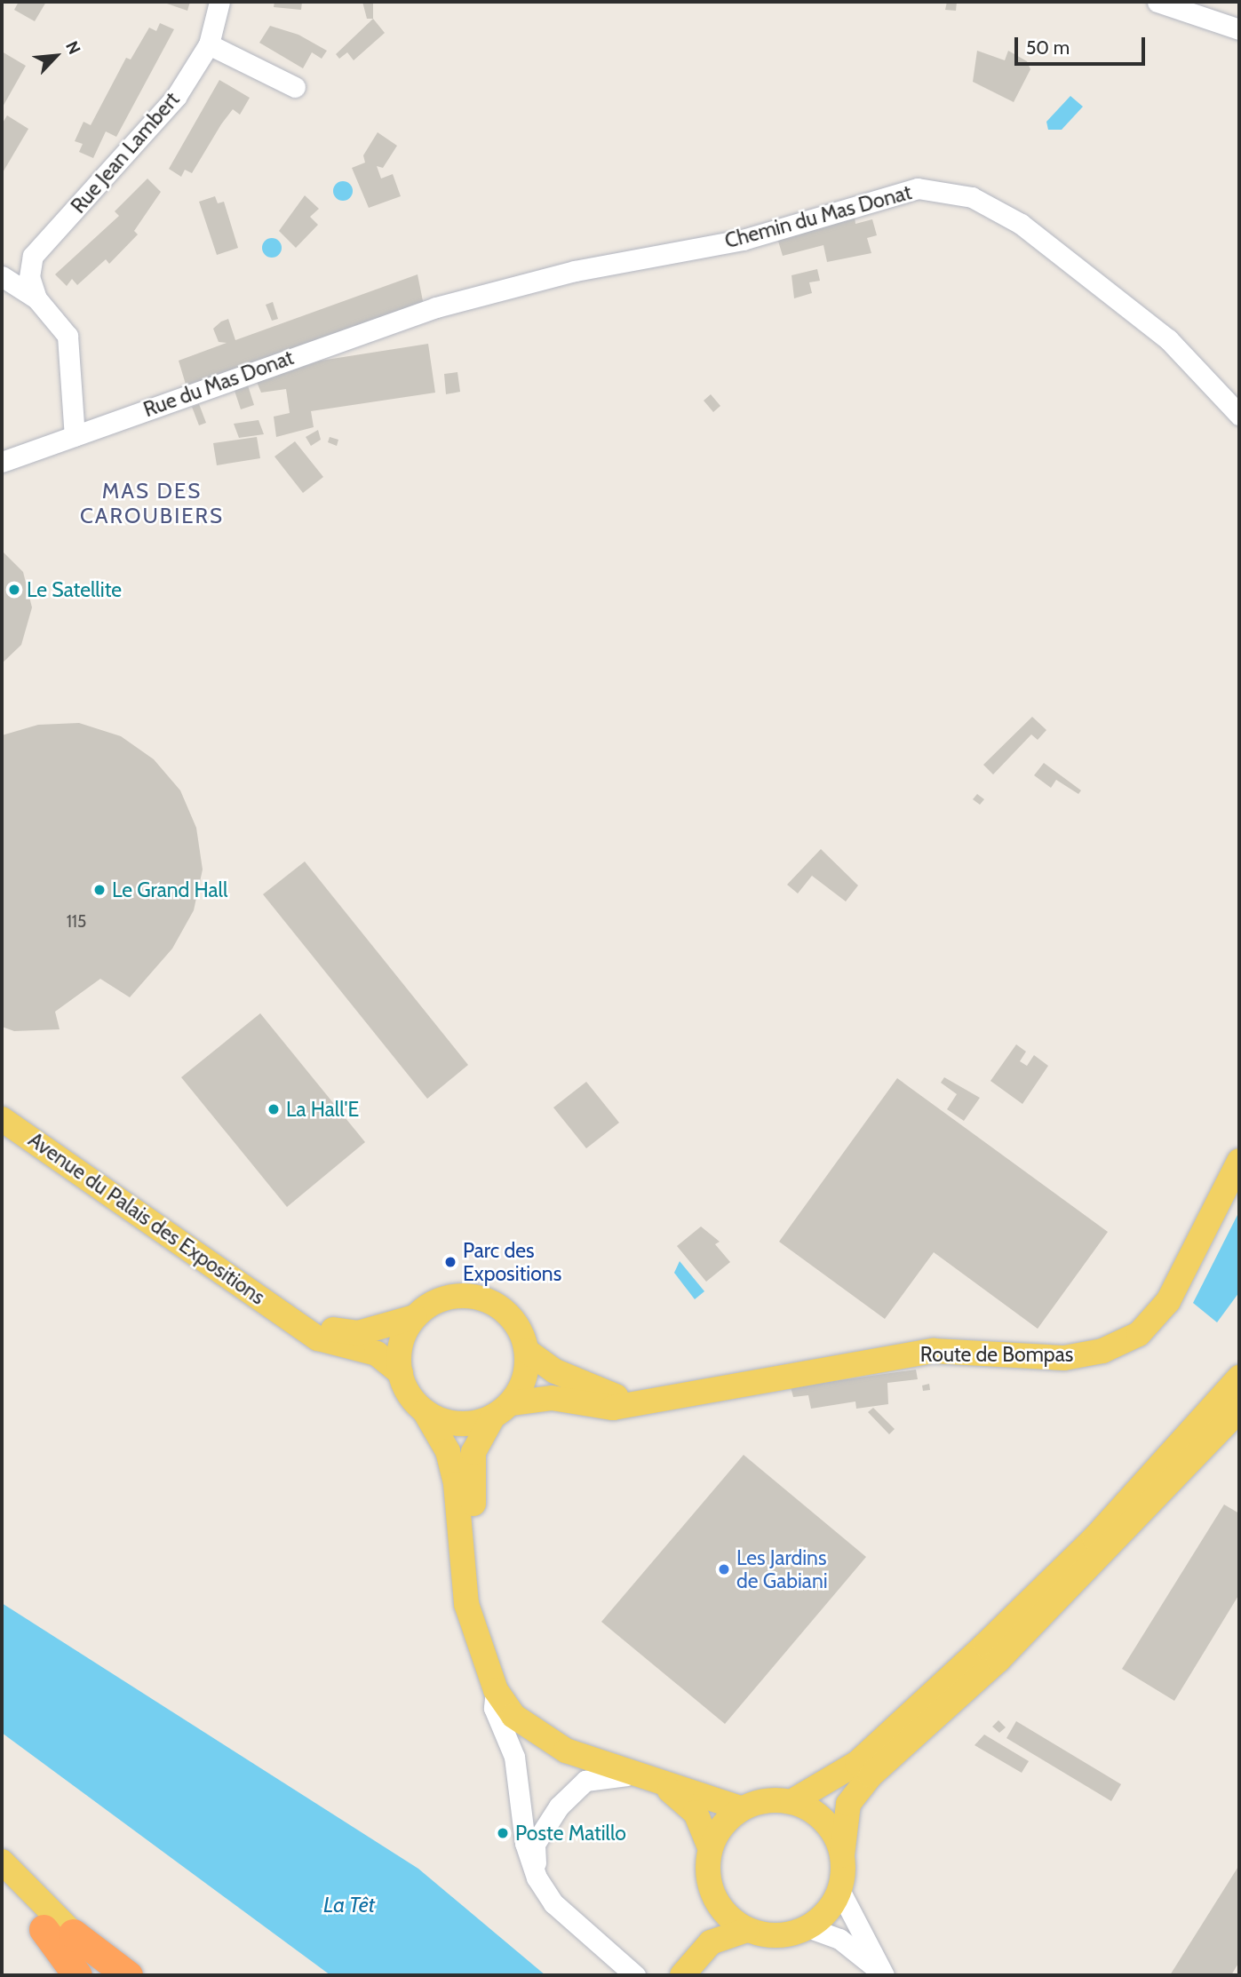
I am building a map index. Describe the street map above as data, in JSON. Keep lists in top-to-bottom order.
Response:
{
  "streets": {
    "main road": ["Avenue du Palais des Expositions", "Route de Bompas"],
    "street": ["Rue Jean Lambert", "Chemin du Mas Donat", "Rue du Mas Donat"]
  },
  "crossings": [
    ["Chemin du Mas Donat", "Rue du Mas Donat"],
    ["Avenue du Palais des Expositions", "Route de Bompas"]
  ],
  "districts": ["MAS DES CAROUBIERS"],
  "water": ["La Têt"],
  "places": [
    "Le Satellite",
    "Le Grand Hall",
    "La Hall'E",
    "Parc des Expositions",
    "Les Jardins de Gabiani",
    "Poste Matillo"
  ],
  "house_numbers": ["115"],
  "scale_bar": "50 m",
  "north": "top right"
}
